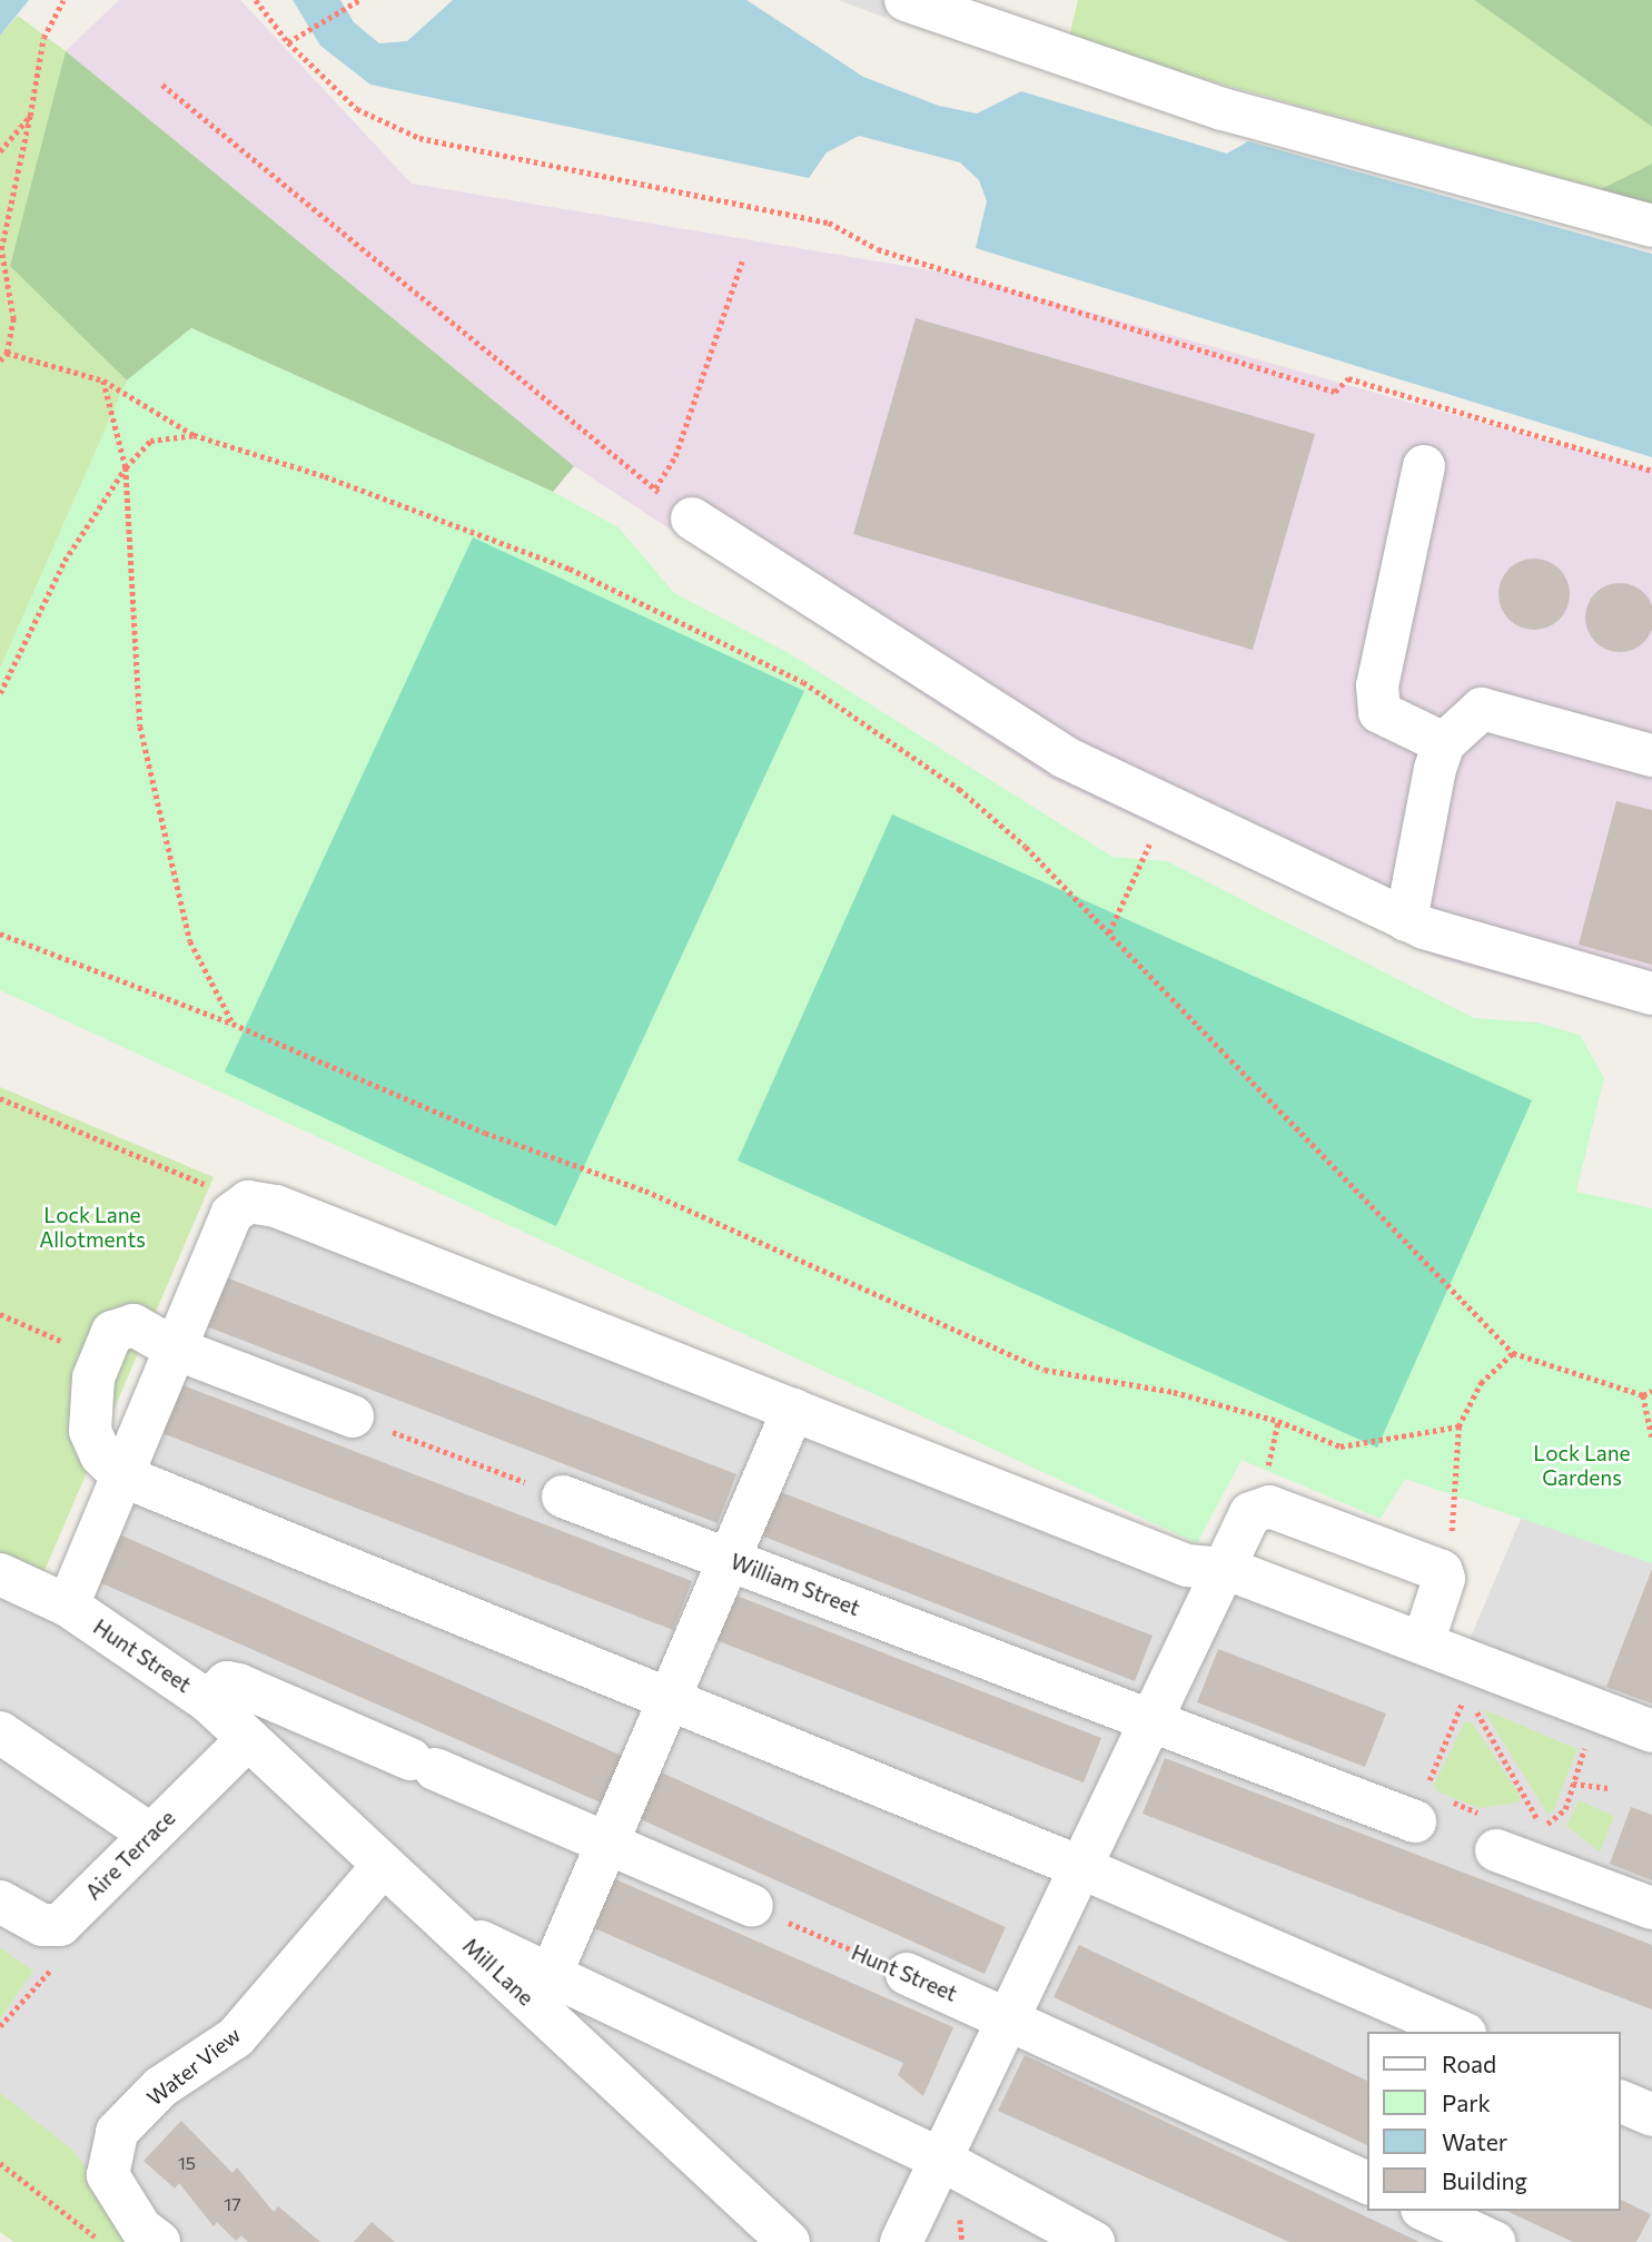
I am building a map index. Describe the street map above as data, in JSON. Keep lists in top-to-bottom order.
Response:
{
  "streets": {
    "street": [
      "William Street",
      "Hunt Street",
      "Aire Terrace",
      "Mill Lane",
      "Water View"
    ]
  },
  "crossings": [
    ["Hunt Street", "Mill Lane"],
    ["Aire Terrace", "Mill Lane"],
    ["Mill Lane", "Water View"]
  ],
  "parks": ["Lock Lane Allotments", "Lock Lane Gardens"],
  "house_numbers": ["15", "17"],
  "legend": [
    "Road",
    "Park",
    "Water",
    "Building"
  ]
}
